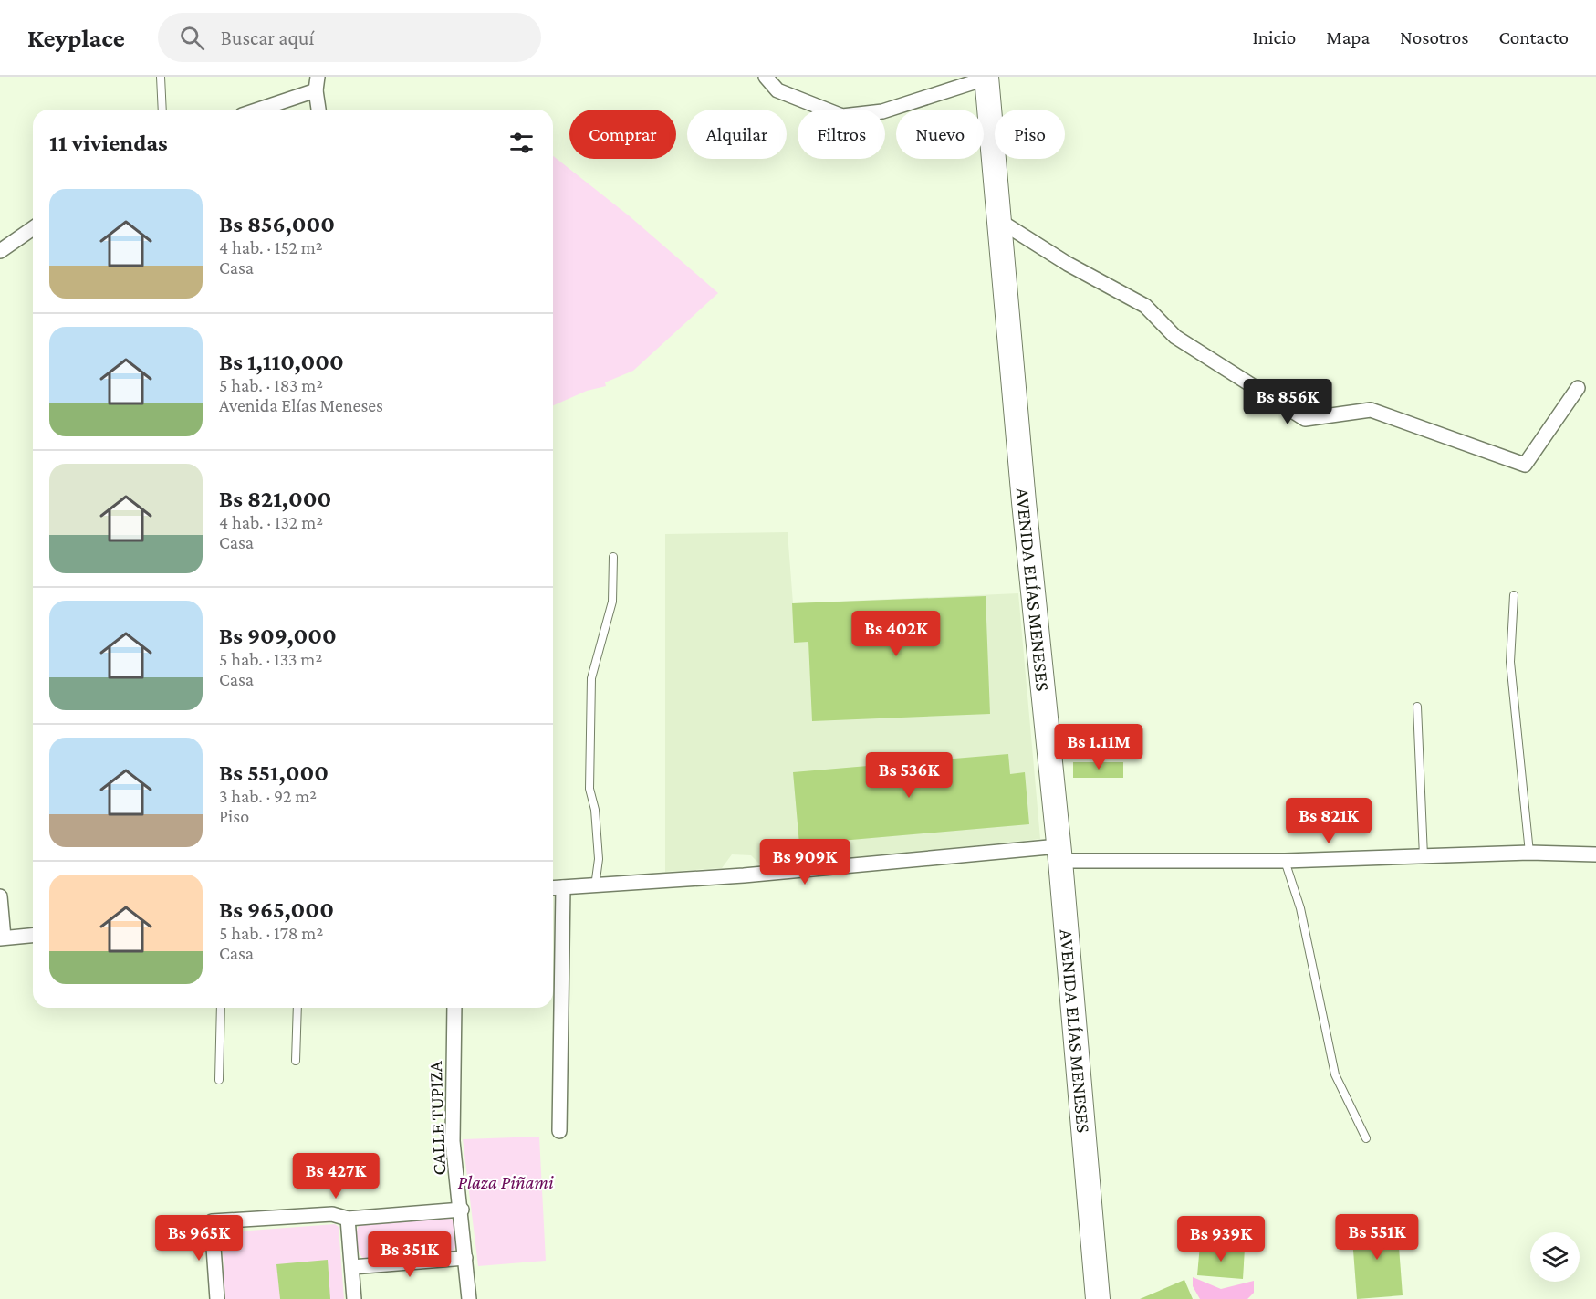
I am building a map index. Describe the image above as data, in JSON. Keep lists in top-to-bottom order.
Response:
{
  "streets": {
    "main road": ["AVENIDA ELÍAS MENESES"],
    "street": ["CALLE TUPIZA"]
  },
  "parks": ["Plaza Piñami"],
  "page": {
    "header": "Keyplace",
    "search": "Buscar aquí",
    "nav": [
      "Inicio",
      "Mapa",
      "Nosotros",
      "Contacto"
    ],
    "chip": [
      "Comprar",
      "Alquilar",
      "Filtros",
      "Nuevo",
      "Piso"
    ],
    "heading": "11 viviendas",
    "list": [
      {
        "name": "Bs 856,000",
        "note": "4 hab. · 152 m² · Casa"
      },
      {
        "name": "Bs 1,110,000",
        "note": "5 hab. · 183 m² · Avenida Elías Meneses"
      },
      {
        "name": "Bs 821,000",
        "note": "4 hab. · 132 m² · Casa"
      },
      {
        "name": "Bs 909,000",
        "note": "5 hab. · 133 m² · Casa"
      },
      {
        "name": "Bs 551,000",
        "note": "3 hab. · 92 m² · Piso"
      },
      {
        "name": "Bs 965,000",
        "note": "5 hab. · 178 m² · Casa"
      }
    ],
    "price": [
      "Bs 856K",
      "Bs 402K",
      "Bs 1.11M",
      "Bs 536K",
      "Bs 821K",
      "Bs 909K",
      "Bs 427K",
      "Bs 551K",
      "Bs 965K",
      "Bs 939K",
      "Bs 351K"
    ]
  }
}
